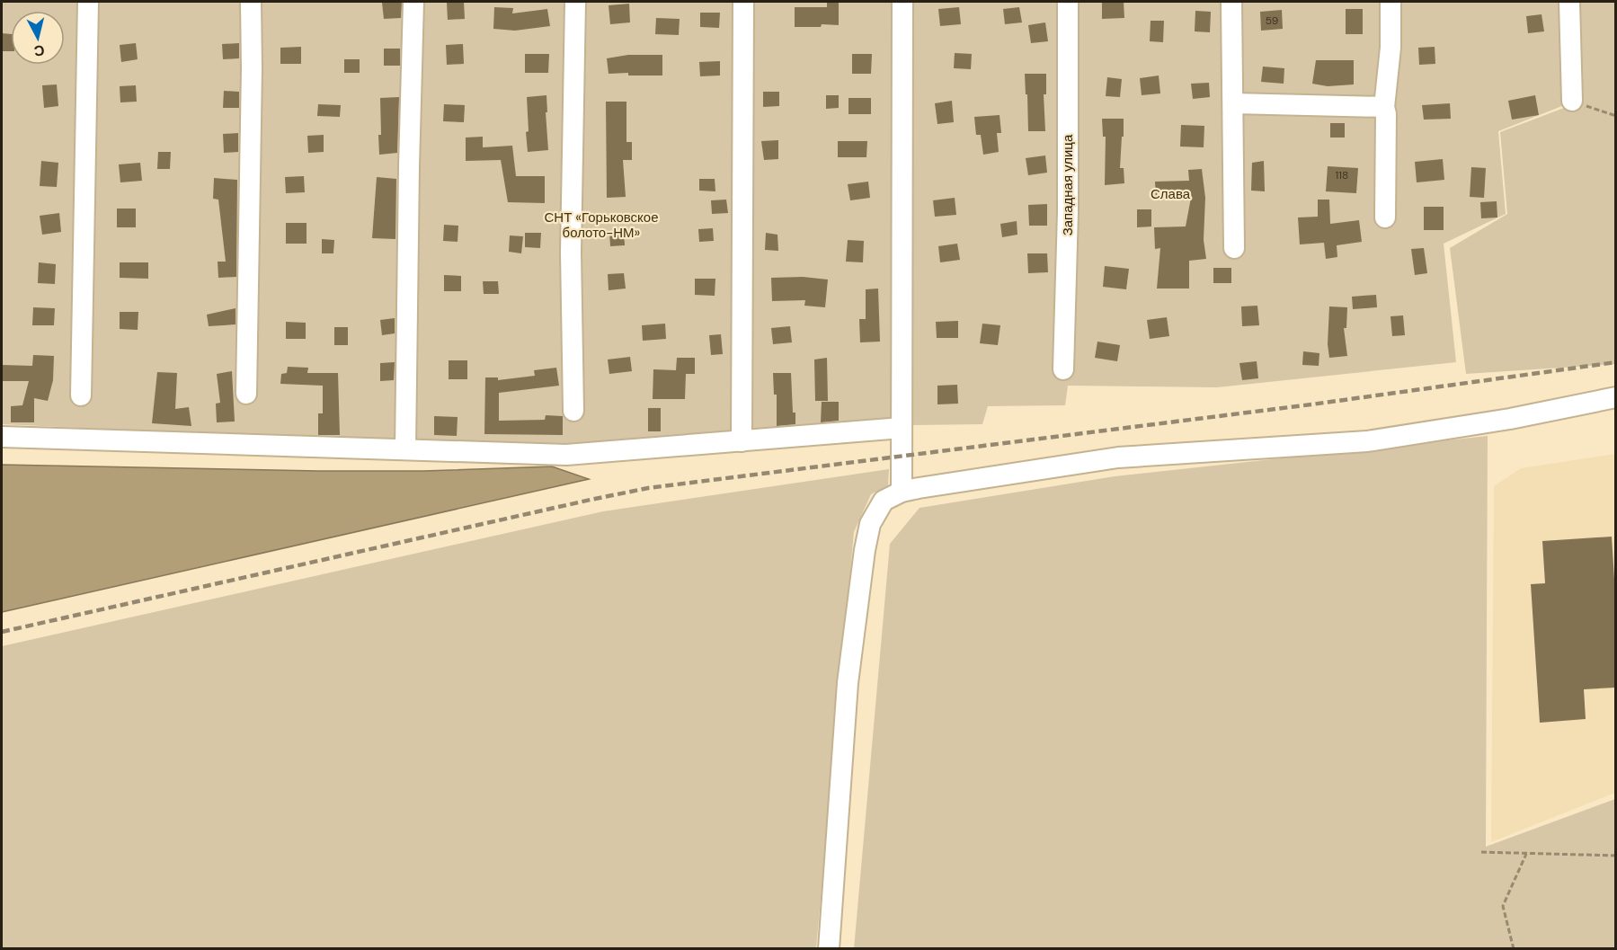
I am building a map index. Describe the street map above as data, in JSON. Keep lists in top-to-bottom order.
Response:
{
  "streets": {
    "street": ["Западная улица"]
  },
  "parks": ["Слава", "СНТ «Горьковское болото-НМ»"],
  "house_numbers": ["59", "118"],
  "north": "bottom"
}
